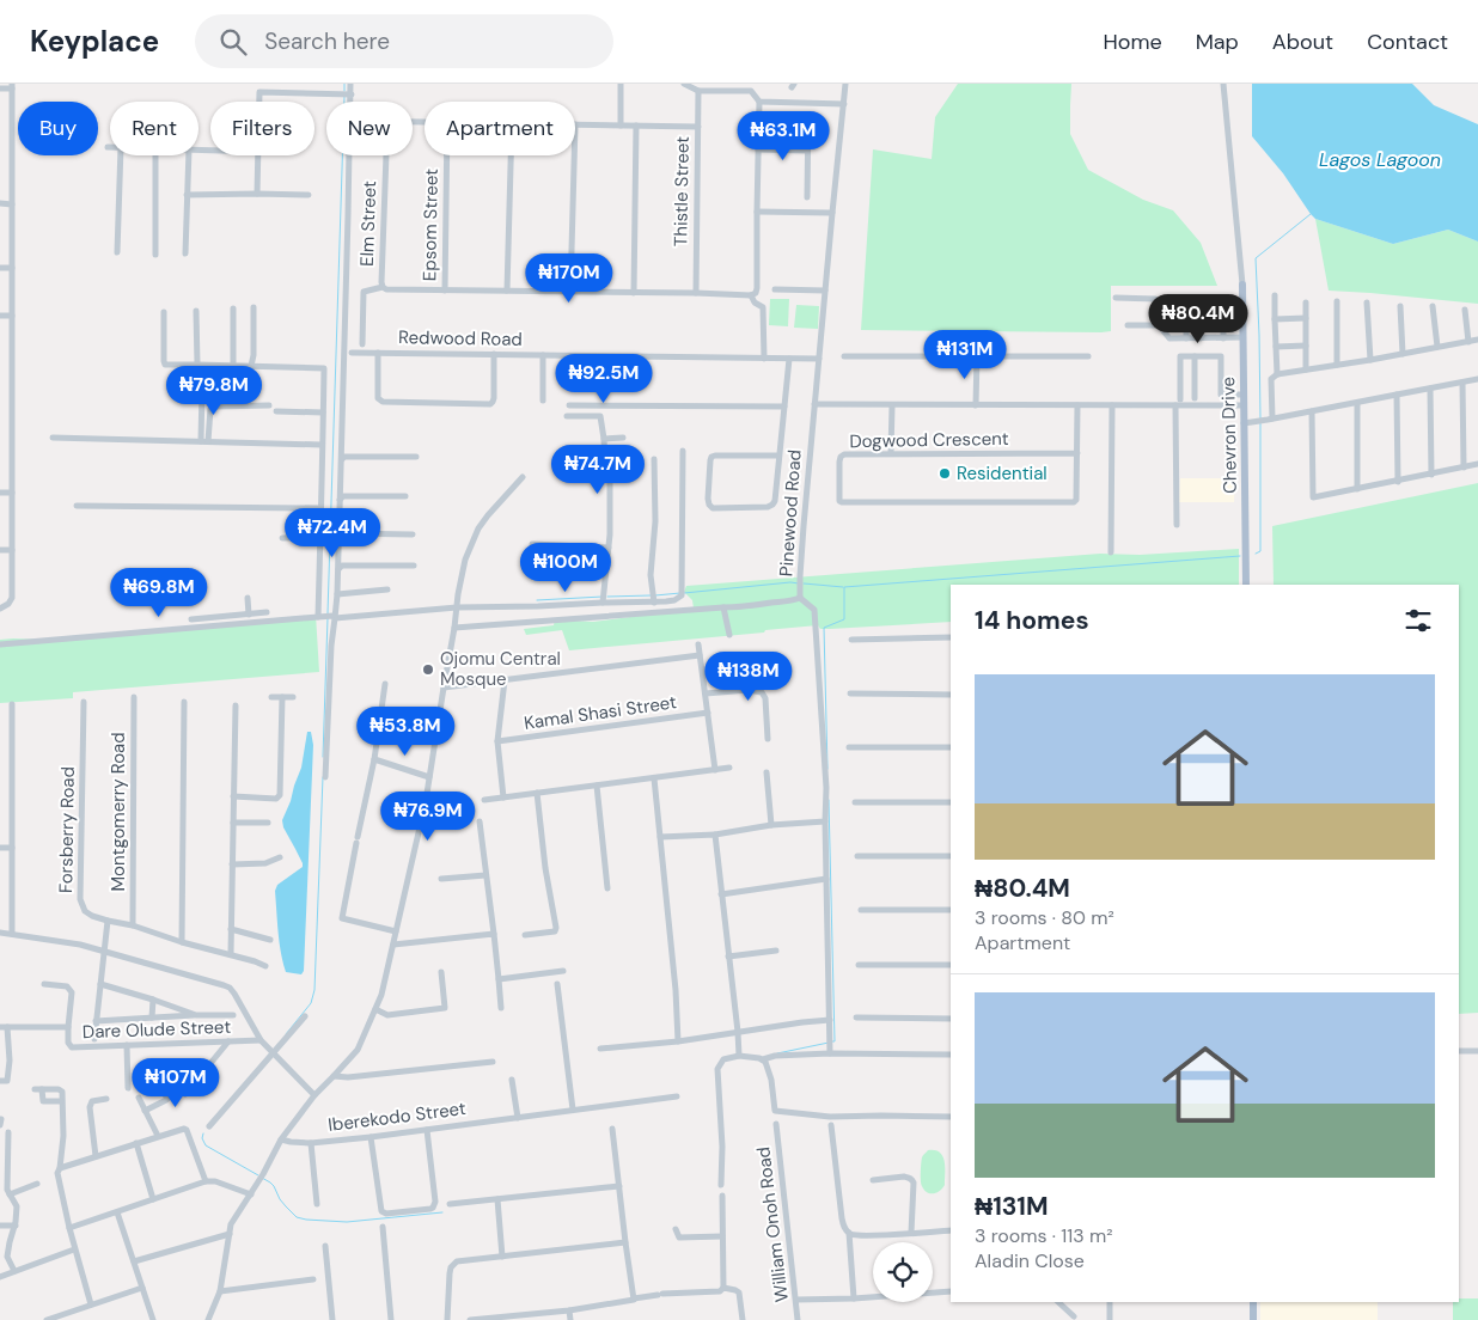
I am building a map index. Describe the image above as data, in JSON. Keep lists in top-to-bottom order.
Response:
{
  "streets": {
    "main road": ["Chevron Drive"],
    "street": [
      "Thistle Street",
      "Elm Street",
      "Epsom Street",
      "Redwood Road",
      "Dogwood Crescent",
      "Pinewood Road",
      "Kamal Shasi Street",
      "Montgomerry Road",
      "Forsberry Road",
      "Dare Olude Street",
      "Iberekodo Street",
      "William Onoh Road"
    ]
  },
  "crossings": [
    ["Redwood Road", "Pinewood Road"],
    ["Montgomerry Road", "Forsberry Road"]
  ],
  "water": ["Lagos Lagoon"],
  "places": ["Residential", "Ojomu Central Mosque"],
  "page": {
    "header": "Keyplace",
    "search": "Search here",
    "nav": [
      "Home",
      "Map",
      "About",
      "Contact"
    ],
    "chip": [
      "Buy",
      "Rent",
      "Filters",
      "New",
      "Apartment"
    ],
    "price": [
      "₦63.1M",
      "₦170M",
      "₦80.4M",
      "₦131M",
      "₦92.5M",
      "₦79.8M",
      "₦74.7M",
      "₦72.4M",
      "₦100M",
      "₦69.8M",
      "₦138M",
      "₦53.8M",
      "₦76.9M",
      "₦107M"
    ],
    "heading": "14 homes",
    "list": [
      {
        "name": "₦80.4M",
        "note": "3 rooms · 80 m² · Apartment"
      },
      {
        "name": "₦131M",
        "note": "3 rooms · 113 m² · Aladin Close"
      }
    ]
  }
}
